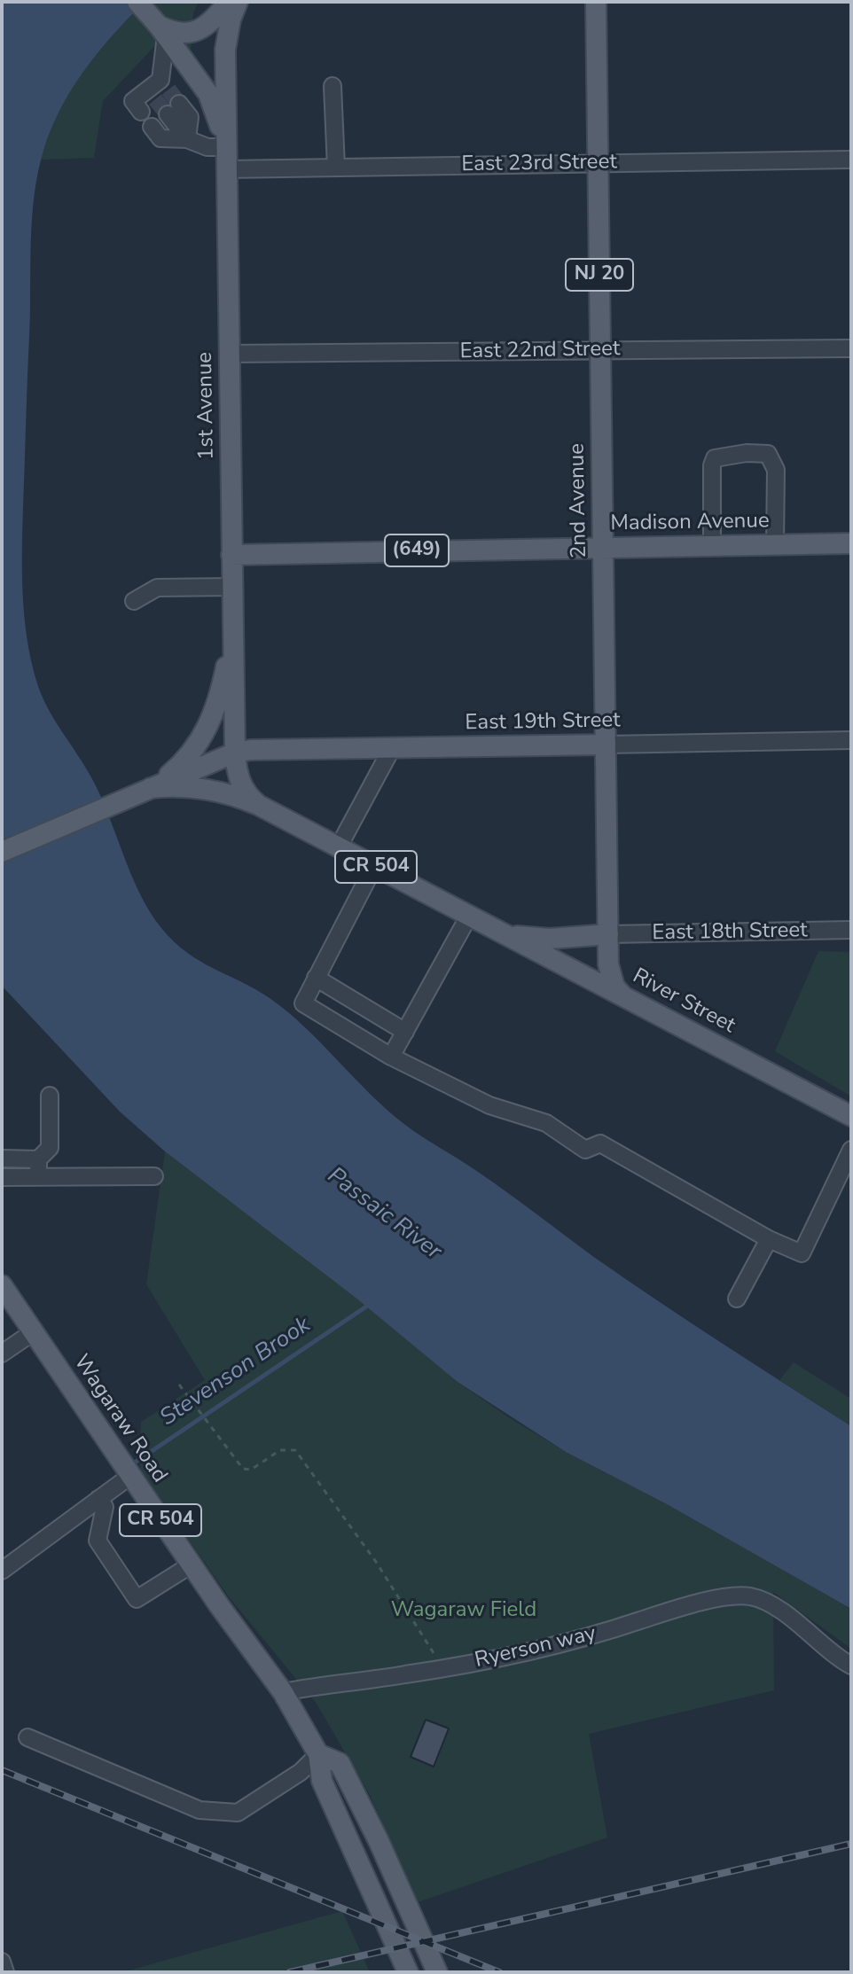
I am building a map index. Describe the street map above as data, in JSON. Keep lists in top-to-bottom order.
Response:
{
  "streets": {
    "main road": [
      "NJ 20",
      "1st Avenue",
      "2nd Avenue",
      "Madison Avenue",
      "(649)",
      "East 19th Street",
      "CR 504",
      "River Street",
      "Wagaraw Road"
    ],
    "street": [
      "East 23rd Street",
      "East 22nd Street",
      "East 18th Street",
      "Ryerson way"
    ]
  },
  "crossings": [
    ["East 23rd Street", "1st Avenue"],
    ["East 23rd Street", "2nd Avenue"],
    ["East 22nd Street", "1st Avenue"],
    ["East 22nd Street", "2nd Avenue"],
    ["1st Avenue", "Madison Avenue"],
    ["1st Avenue", "East 19th Street"],
    ["1st Avenue", "CR 504"],
    ["1st Avenue", "River Street"],
    ["2nd Avenue", "Madison Avenue"],
    ["2nd Avenue", "East 19th Street"],
    ["2nd Avenue", "East 18th Street"],
    ["2nd Avenue", "River Street"],
    ["East 19th Street", "CR 504"],
    ["East 19th Street", "River Street"],
    ["CR 504", "River Street"],
    ["East 18th Street", "River Street"],
    ["Wagaraw Road", "Ryerson way"]
  ],
  "water": ["Passaic River", "Stevenson Brook"],
  "parks": ["Wagaraw Field"]
}
